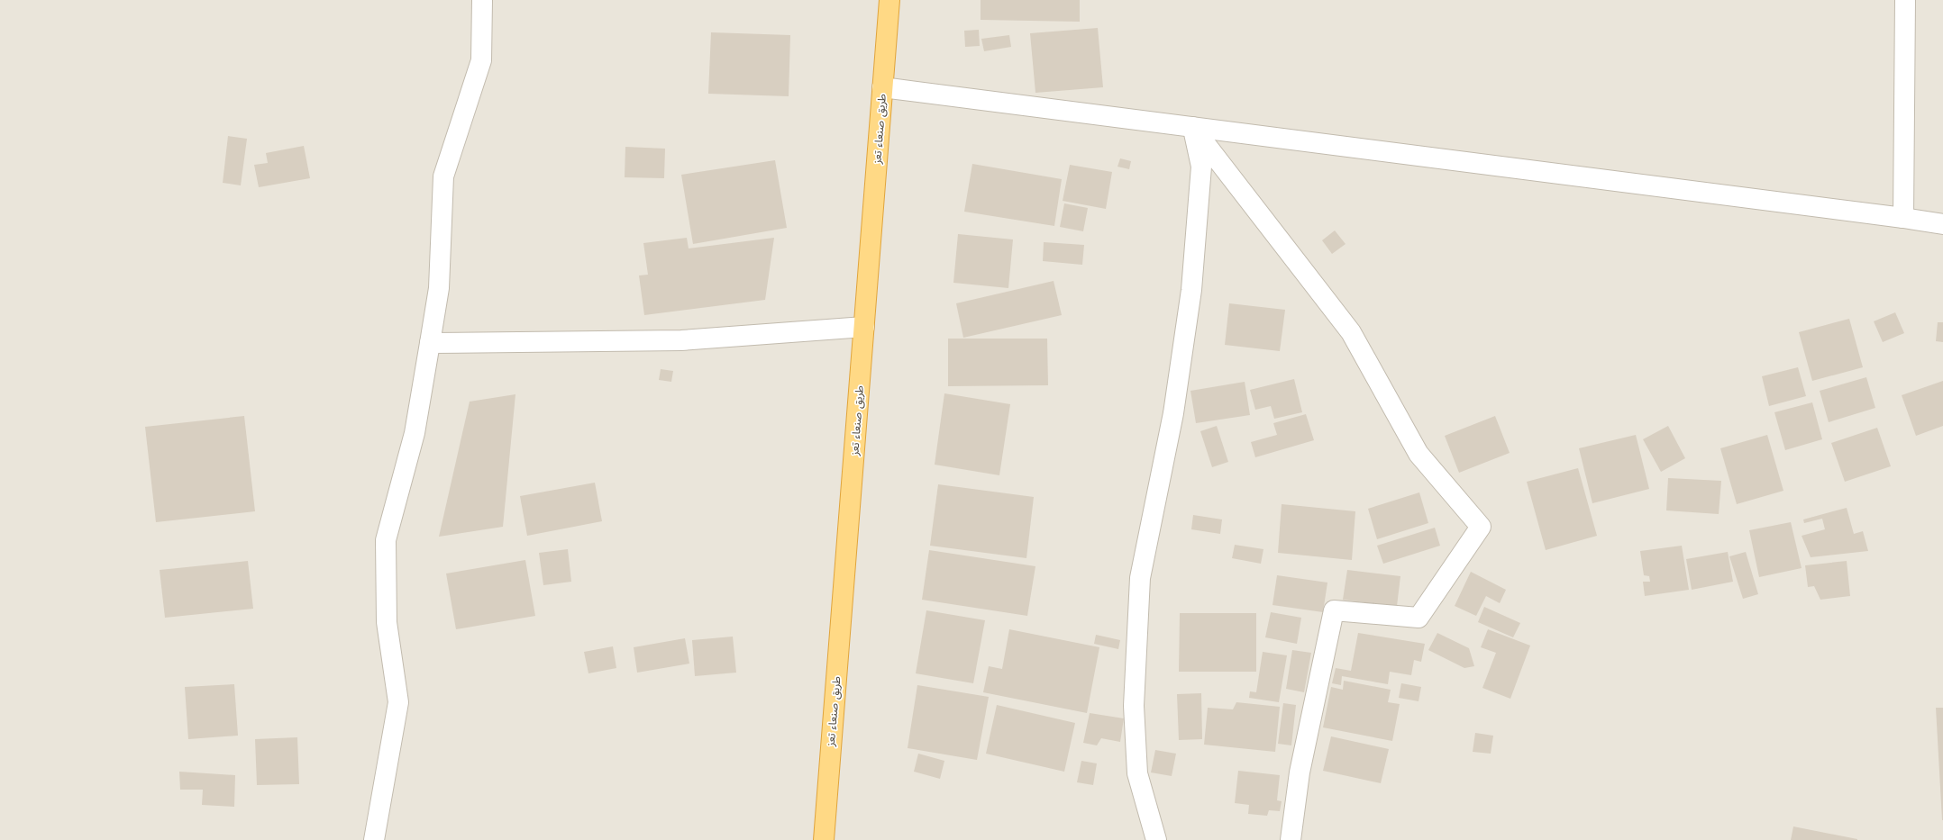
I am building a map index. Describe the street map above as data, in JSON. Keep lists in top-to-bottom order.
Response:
{
  "streets": {
    "highway": ["طريق صنعاء تعز"]
  }
}
